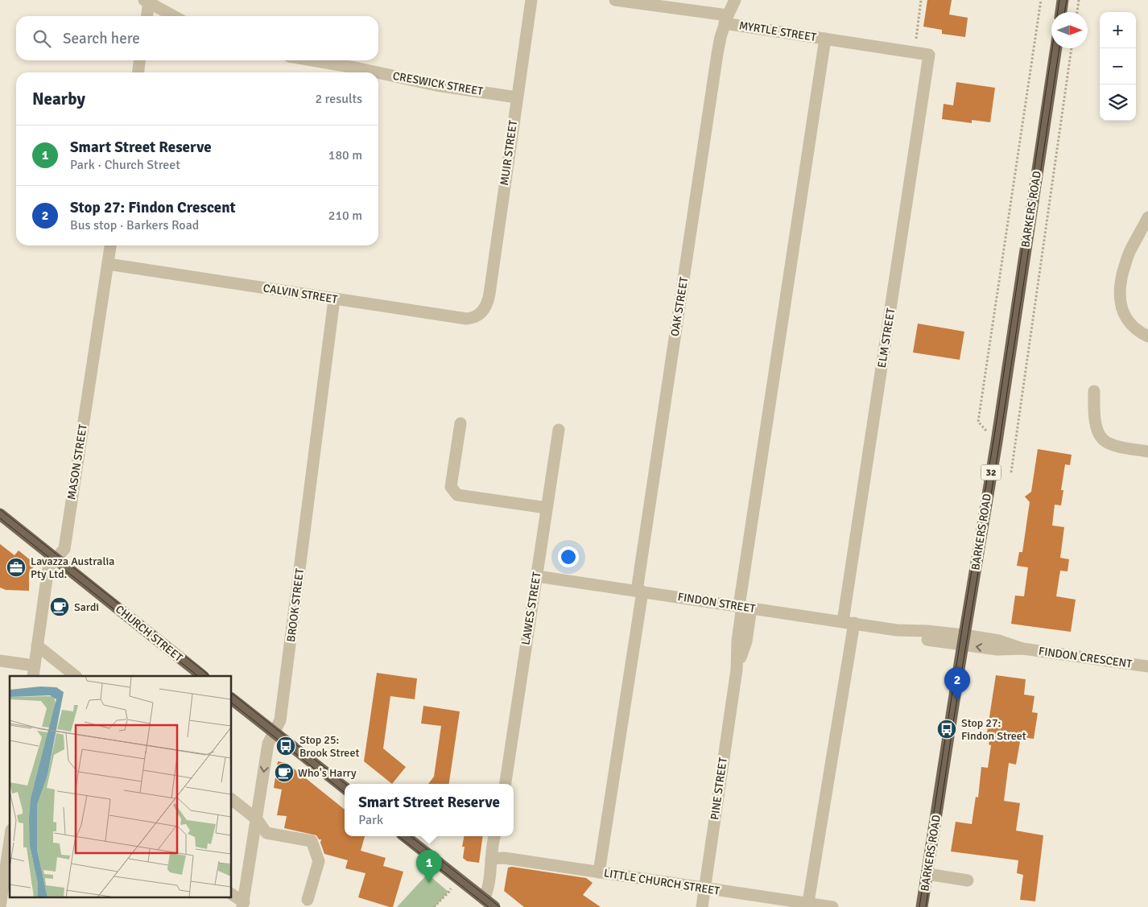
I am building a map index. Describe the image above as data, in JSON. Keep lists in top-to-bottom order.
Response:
{
  "streets": {
    "main road": ["BARKERS ROAD", "32", "CHURCH STREET"],
    "street": [
      "MYRTLE STREET",
      "CRESWICK STREET",
      "MUIR STREET",
      "CALVIN STREET",
      "OAK STREET",
      "ELM STREET",
      "MASON STREET",
      "FINDON STREET",
      "BROOK STREET",
      "LAWES STREET",
      "FINDON CRESCENT",
      "PINE STREET",
      "LITTLE CHURCH STREET"
    ]
  },
  "crossings": [
    ["MYRTLE STREET", "OAK STREET"],
    ["MYRTLE STREET", "ELM STREET"],
    ["MYRTLE STREET", "PINE STREET"],
    ["CRESWICK STREET", "MUIR STREET"],
    ["MUIR STREET", "CALVIN STREET"],
    ["BARKERS ROAD", "FINDON STREET"],
    ["BARKERS ROAD", "FINDON CRESCENT"],
    ["CALVIN STREET", "MASON STREET"],
    ["CALVIN STREET", "BROOK STREET"],
    ["OAK STREET", "FINDON STREET"],
    ["OAK STREET", "LITTLE CHURCH STREET"],
    ["ELM STREET", "FINDON STREET"],
    ["ELM STREET", "LITTLE CHURCH STREET"],
    ["MASON STREET", "CHURCH STREET"],
    ["FINDON STREET", "LAWES STREET"],
    ["FINDON STREET", "FINDON CRESCENT"],
    ["FINDON STREET", "PINE STREET"],
    ["PINE STREET", "LITTLE CHURCH STREET"]
  ],
  "places": {
    "office": ["Lavazza Australia Pty Ltd."],
    "cafe": ["Sardi", "Who's Harry"],
    "bus stop": ["Stop 27: Findon Street", "Stop 25: Brook Street"]
  },
  "north": "right",
  "page": {
    "map_buttons": ["+", "−"],
    "search": "Search here",
    "heading": ["Nearby", "2 results"],
    "list": [
      {
        "mark": "1",
        "name": "Smart Street Reserve",
        "note": "Park · Church Street",
        "value": "180 m"
      },
      {
        "mark": "2",
        "name": "Stop 27: Findon Crescent",
        "note": "Bus stop · Barkers Road",
        "value": "210 m"
      }
    ],
    "pins": ["2", "1"],
    "popup": ["Smart Street Reserve", "Park"]
  }
}
